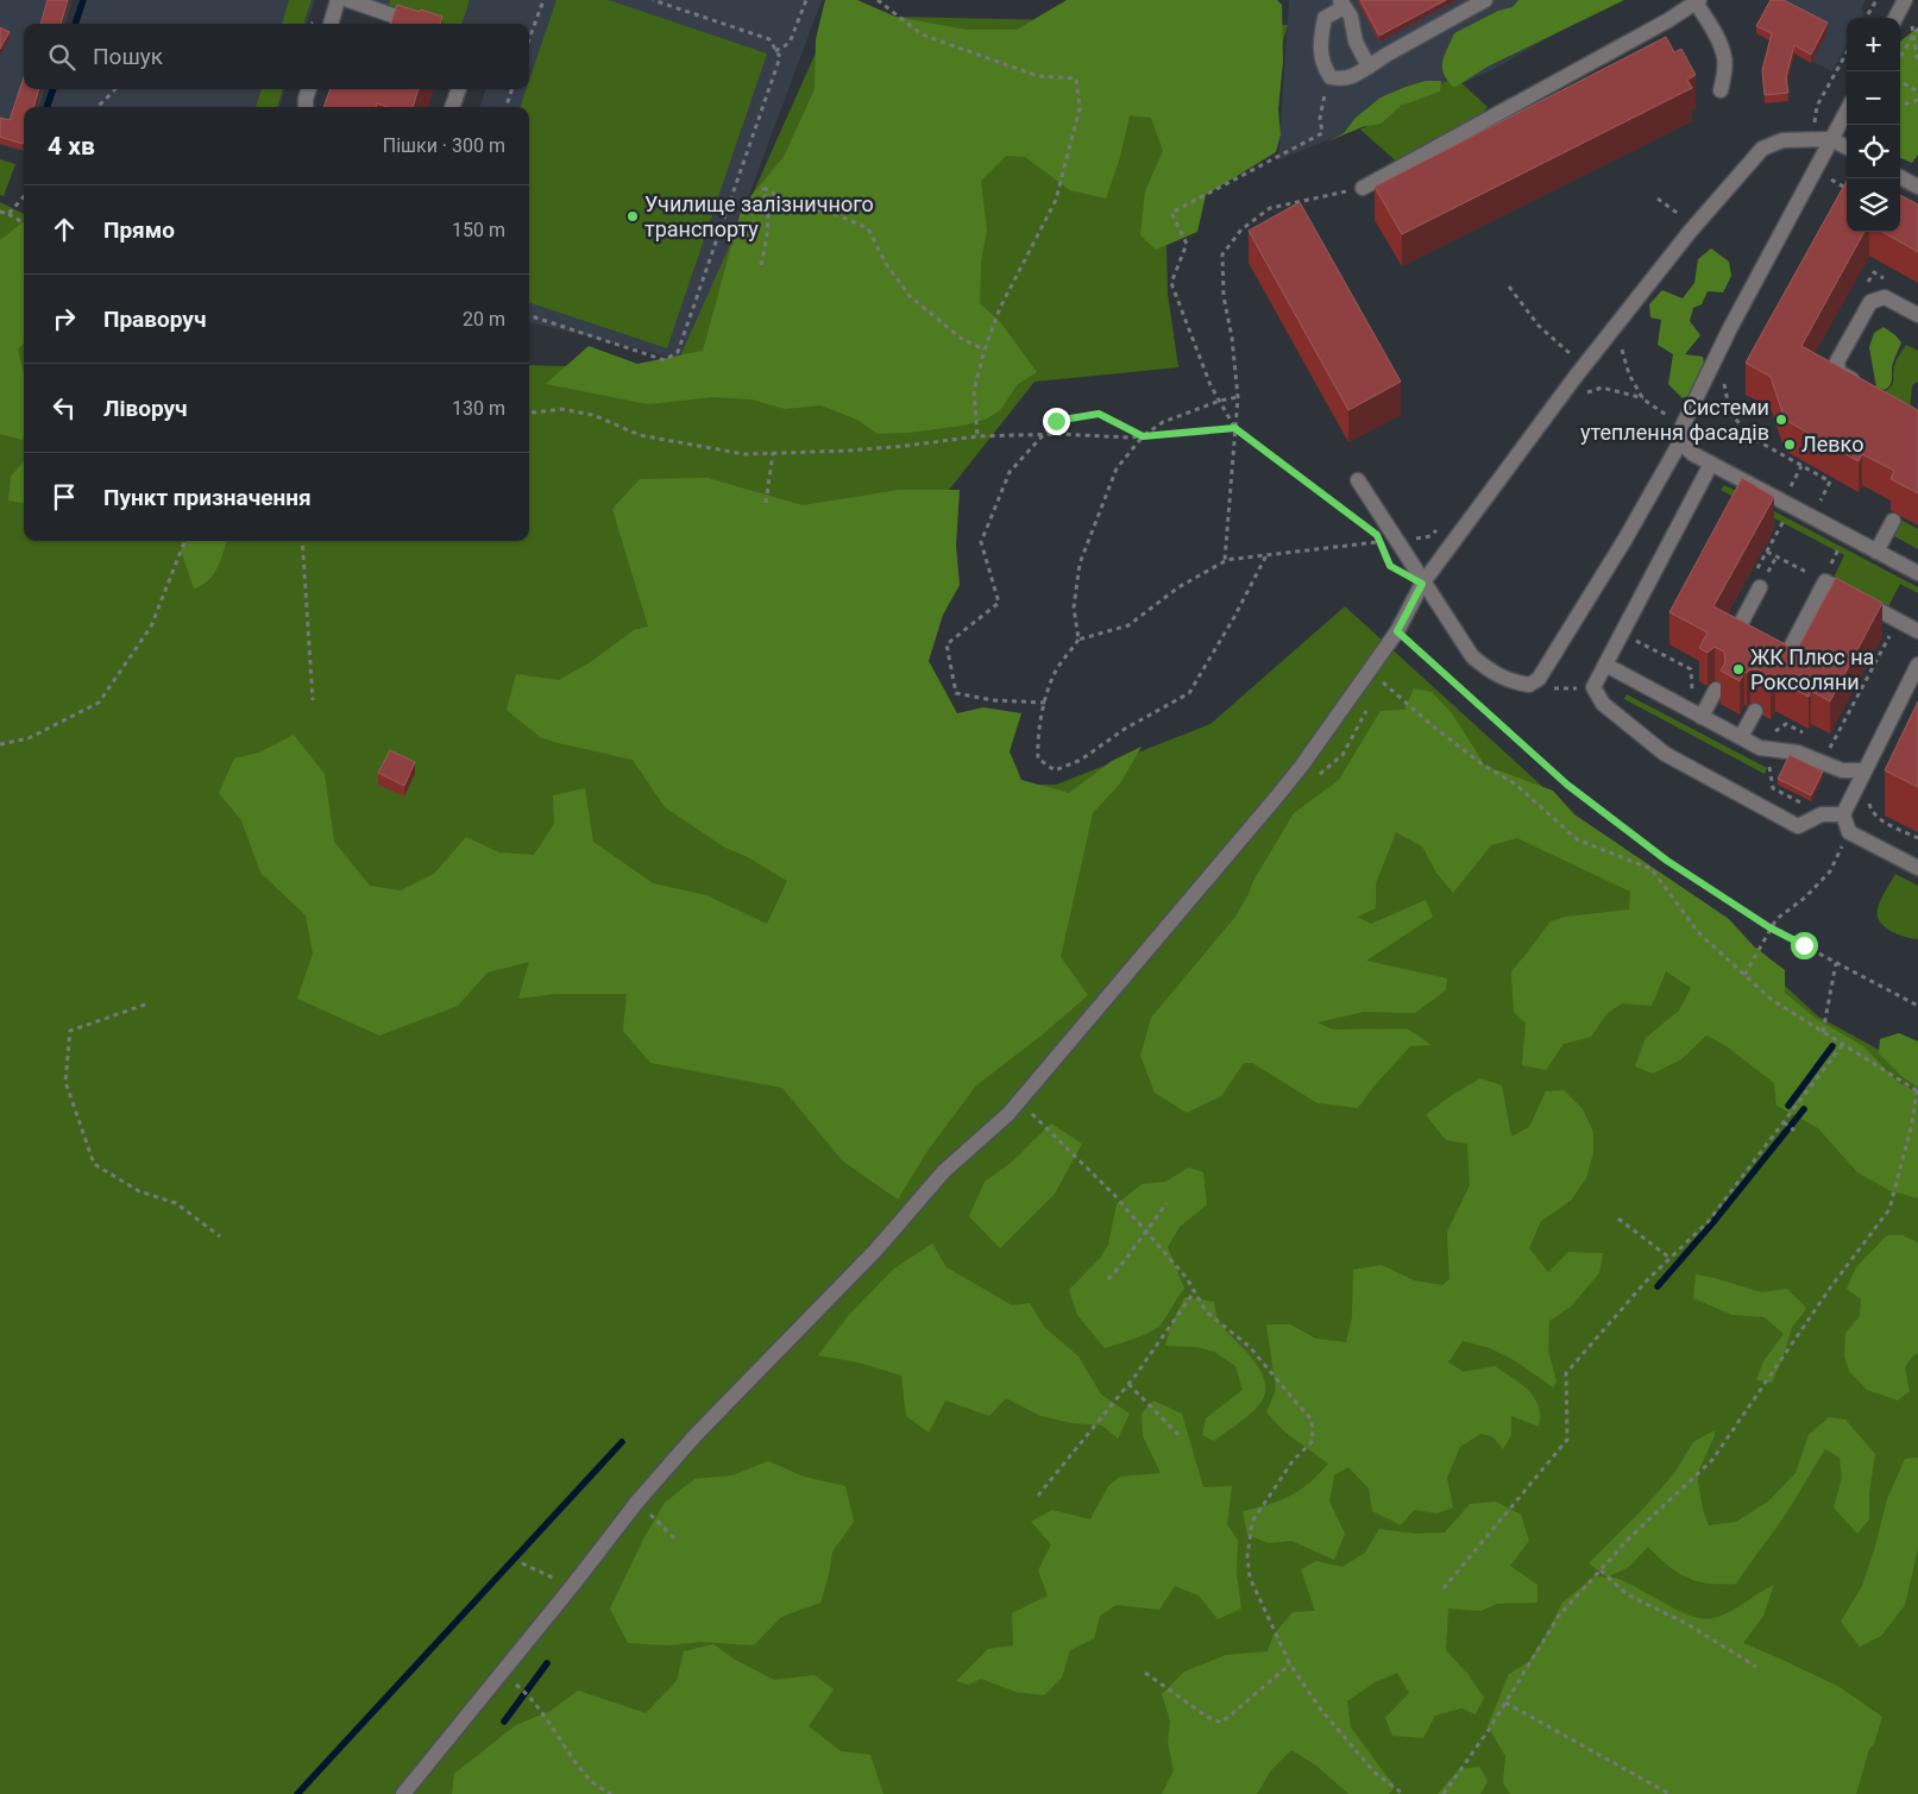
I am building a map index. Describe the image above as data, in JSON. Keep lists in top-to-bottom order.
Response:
{
  "places": [
    "Училище залізничного транспорту",
    "Системи утеплення фасадів",
    "Левко",
    "ЖК Плюс на Роксоляни"
  ],
  "page": {
    "map_buttons": ["+", "−"],
    "search": "Пошук",
    "heading": ["4 хв", "Пішки · 300 m"],
    "list": [
      ["Прямо", "150 m"],
      ["Праворуч", "20 m"],
      ["Ліворуч", "130 m"],
      "Пункт призначення"
    ]
  }
}
